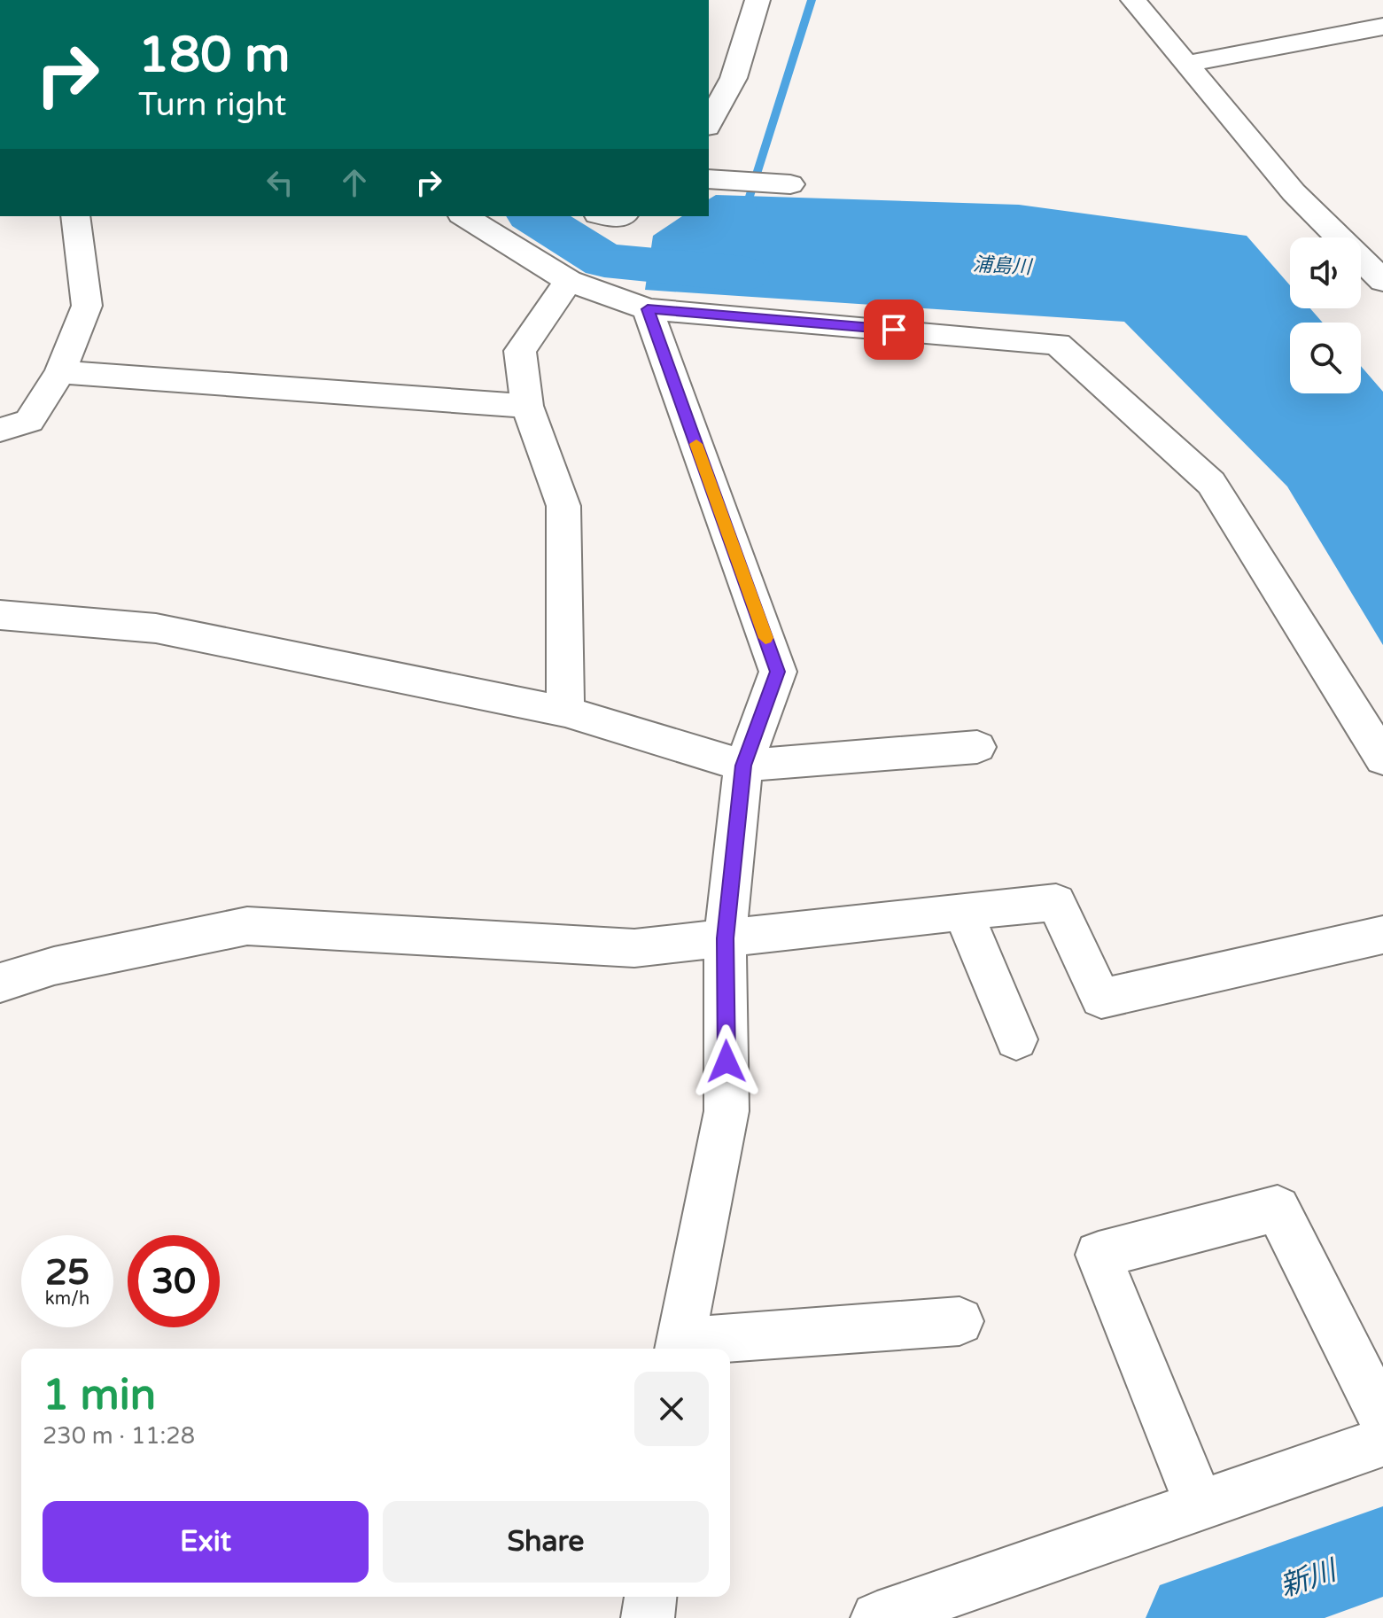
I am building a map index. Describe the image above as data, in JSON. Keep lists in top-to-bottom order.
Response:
{
  "water": ["浦島川", "新川"],
  "page": {
    "turn": ["180 m", "Turn right"],
    "speed": "25 km/h",
    "limit": "30",
    "heading": ["1 min", "230 m · 11:28"],
    "buttons": ["Exit", "Share"]
  }
}
